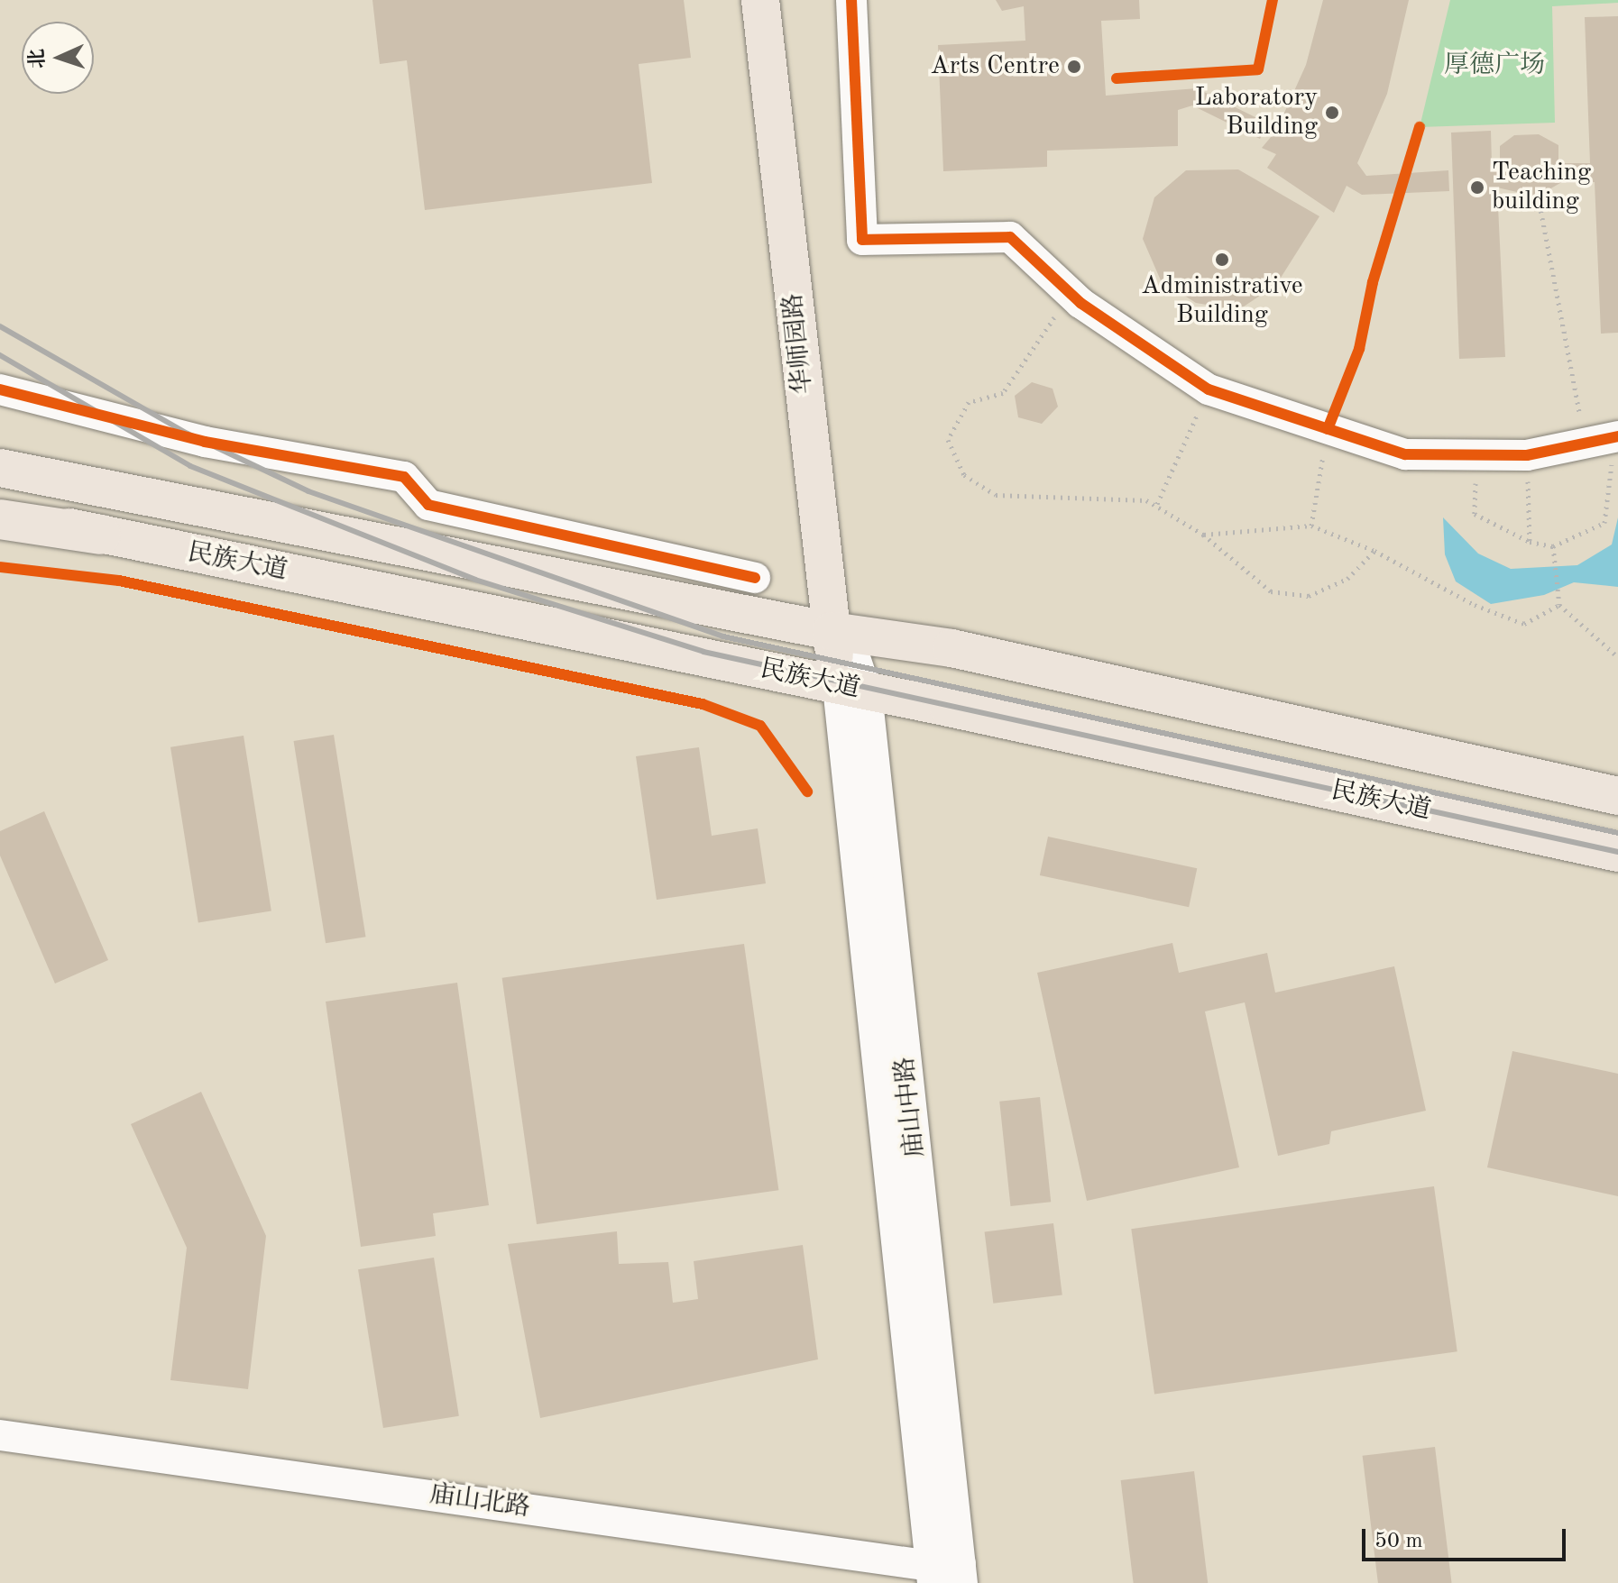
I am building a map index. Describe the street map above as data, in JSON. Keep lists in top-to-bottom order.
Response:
{
  "streets": {
    "main road": ["华师园路", "民族大道"],
    "street": ["庙山中路", "庙山北路"]
  },
  "crossings": [
    ["华师园路", "民族大道"],
    ["华师园路", "庙山中路"],
    ["民族大道", "庙山中路"],
    ["庙山中路", "庙山北路"]
  ],
  "parks": ["厚德广场"],
  "places": [
    "Arts Centre",
    "Laboratory Building",
    "Teaching building",
    "Administrative Building"
  ],
  "scale_bar": "50 m",
  "north": "left"
}
